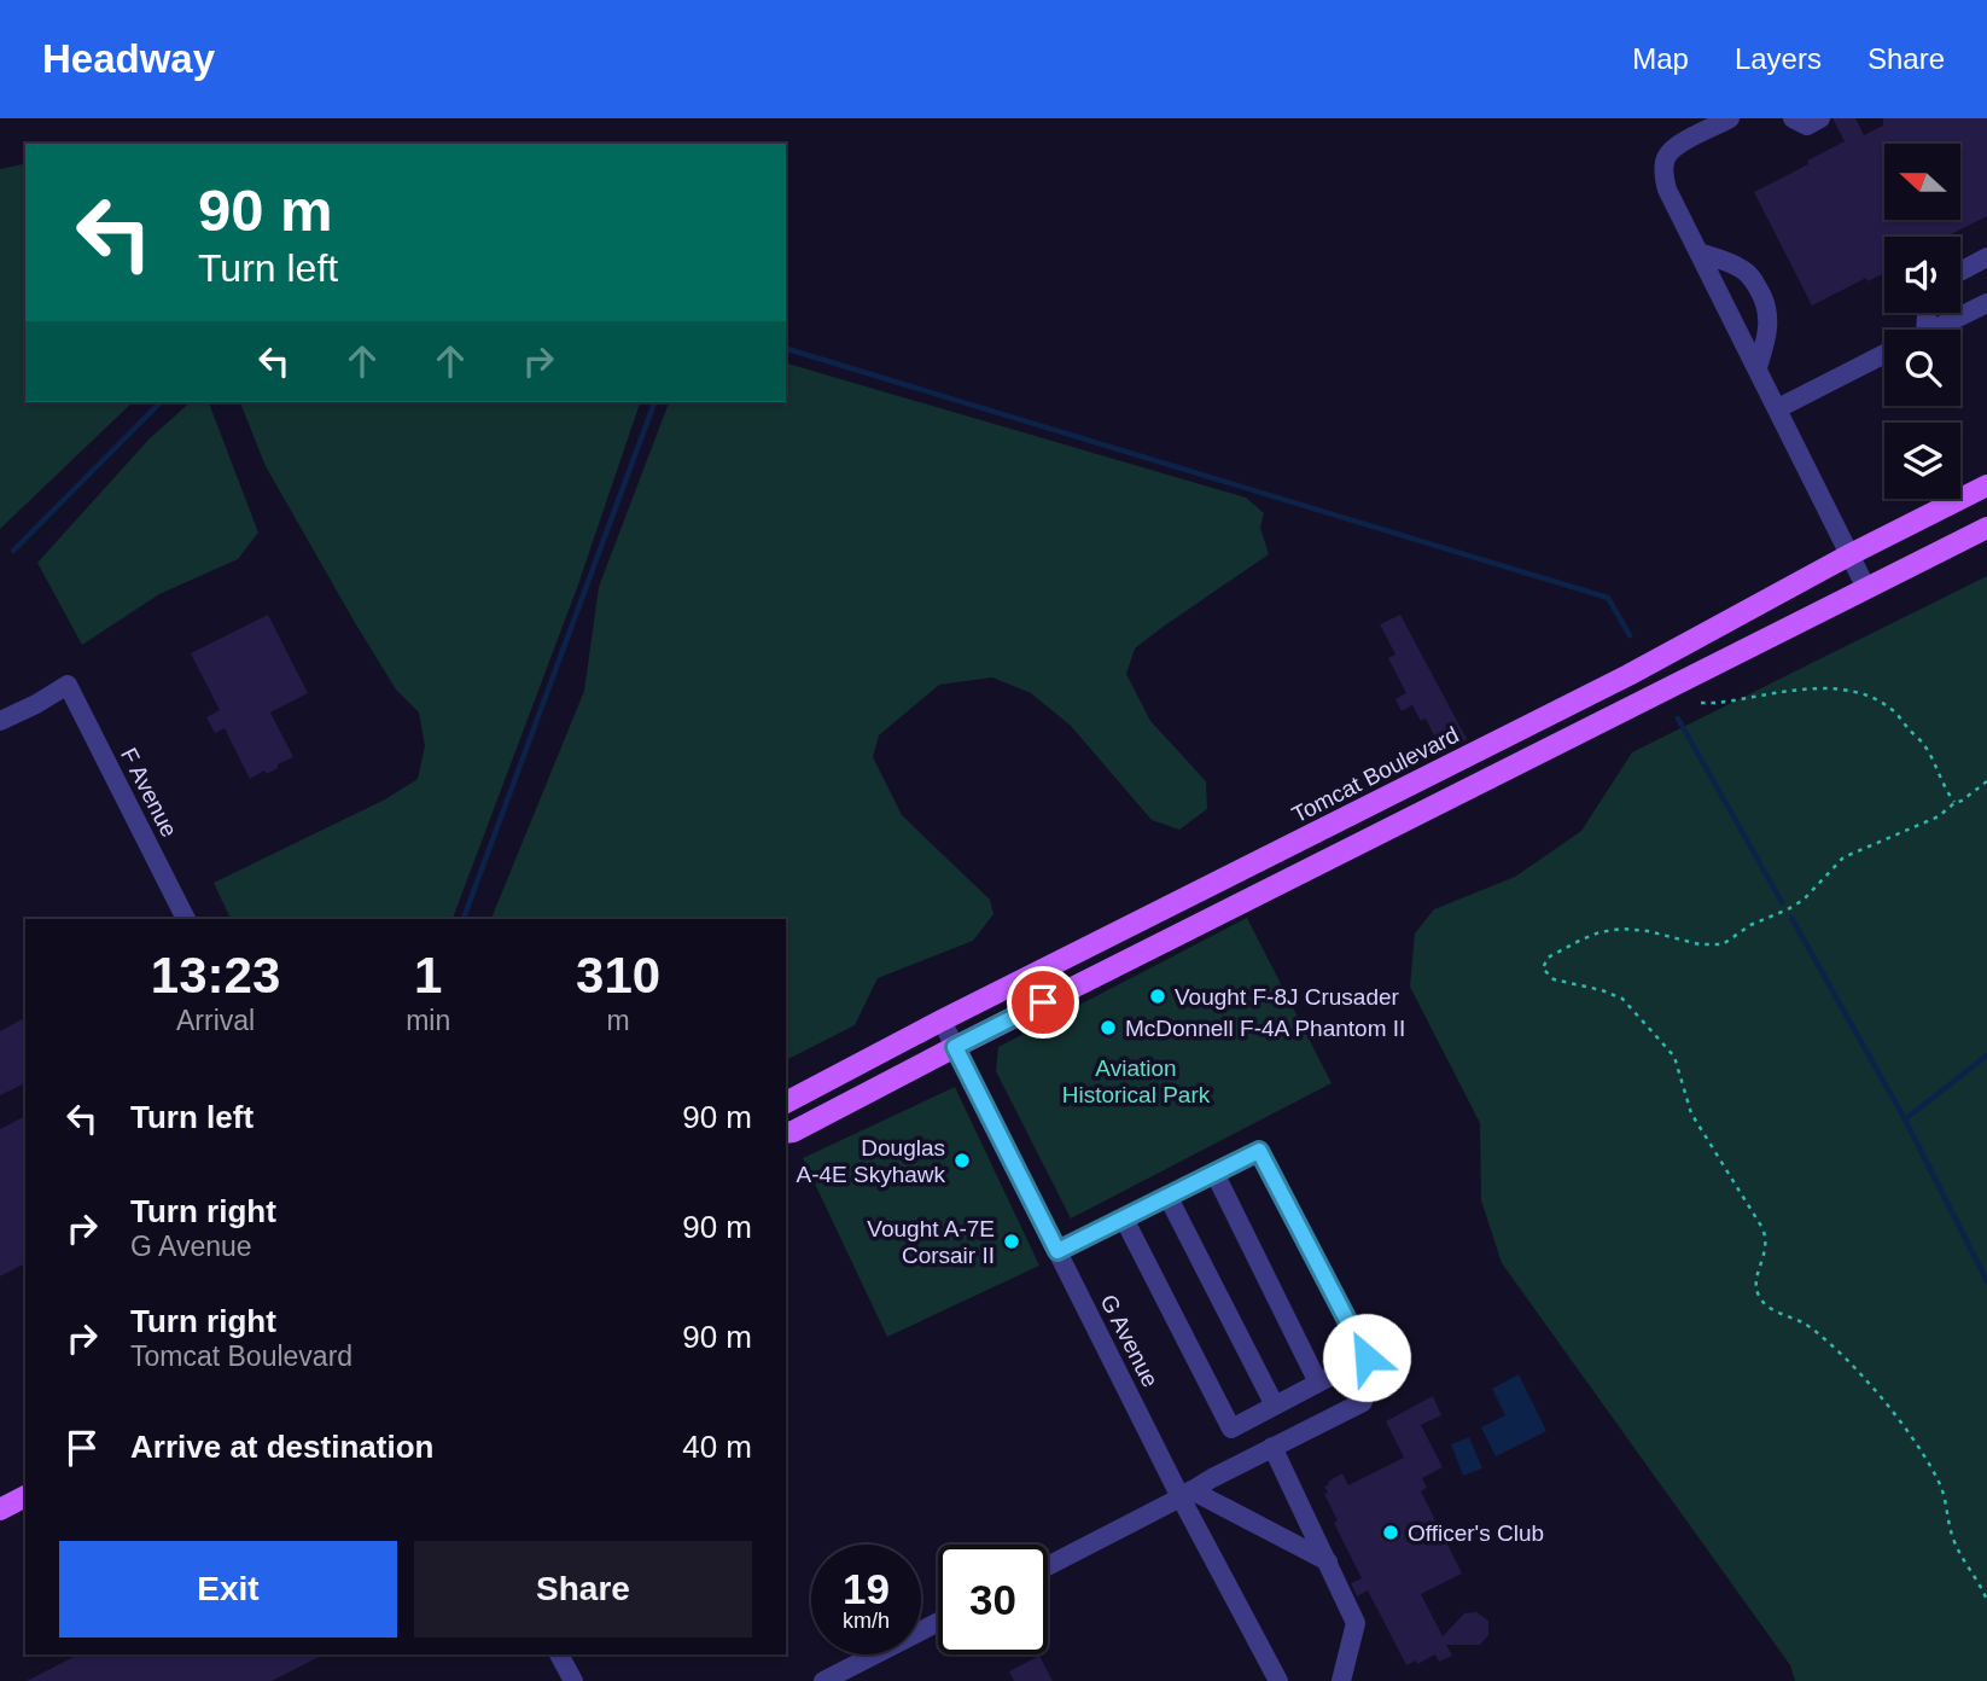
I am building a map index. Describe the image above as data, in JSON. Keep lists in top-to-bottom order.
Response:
{
  "streets": {
    "main road": ["Tomcat Boulevard"],
    "street": ["F Avenue", "G Avenue"]
  },
  "crossings": [
    ["Tomcat Boulevard", "G Avenue"]
  ],
  "parks": ["Aviation Historical Park"],
  "places": [
    "Vought F-8J Crusader",
    "McDonnell F-4A Phantom II",
    "Douglas A-4E Skyhawk",
    "Vought A-7E Corsair II",
    "Officer's Club"
  ],
  "north": "left",
  "page": {
    "header": "Headway",
    "nav": ["Map", "Layers", "Share"],
    "turn": ["90 m", "Turn left"],
    "eta": [
      "13:23",
      "Arrival",
      "1",
      "min",
      "310",
      "m"
    ],
    "list": [
      {
        "name": "Turn left",
        "value": "90 m"
      },
      {
        "name": "Turn right",
        "note": "G Avenue",
        "value": "90 m"
      },
      {
        "name": "Turn right",
        "note": "Tomcat Boulevard",
        "value": "90 m"
      },
      {
        "name": "Arrive at destination",
        "value": "40 m"
      }
    ],
    "buttons": ["Exit", "Share"],
    "speed": "19 km/h",
    "limit": "30"
  }
}
